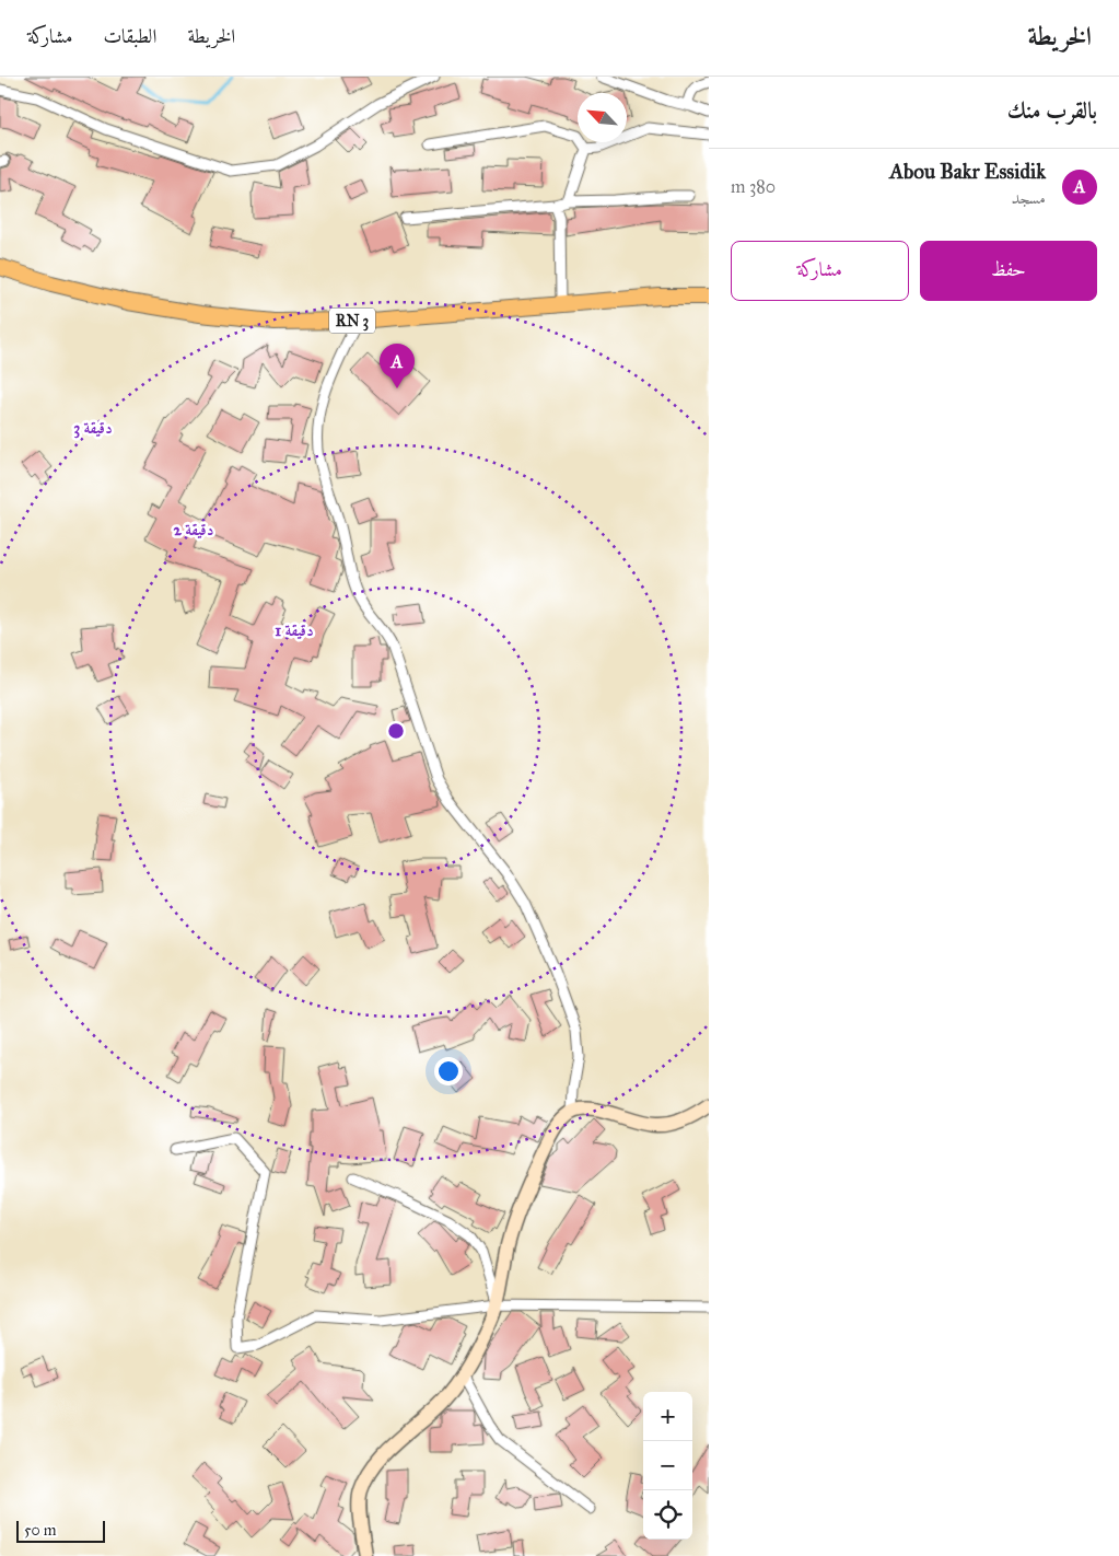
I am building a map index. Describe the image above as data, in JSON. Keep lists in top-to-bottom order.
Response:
{
  "streets": {
    "main road": ["RN 3"]
  },
  "scale_bar": "50 m",
  "north": "top left",
  "page": {
    "header": "الخريطة",
    "nav": ["الخريطة", "الطبقات", "مشاركة"],
    "heading": "بالقرب منك",
    "list": [
      {
        "mark": "A",
        "name": "Abou Bakr Essidik",
        "note": "مسجد",
        "value": "380 m"
      }
    ],
    "buttons": ["حفظ", "مشاركة"],
    "pins": "A",
    "map_buttons": ["+", "−"],
    "scale": "50 m"
  },
  "rings": ["3 دقيقة", "2 دقيقة", "1 دقيقة"]
}
